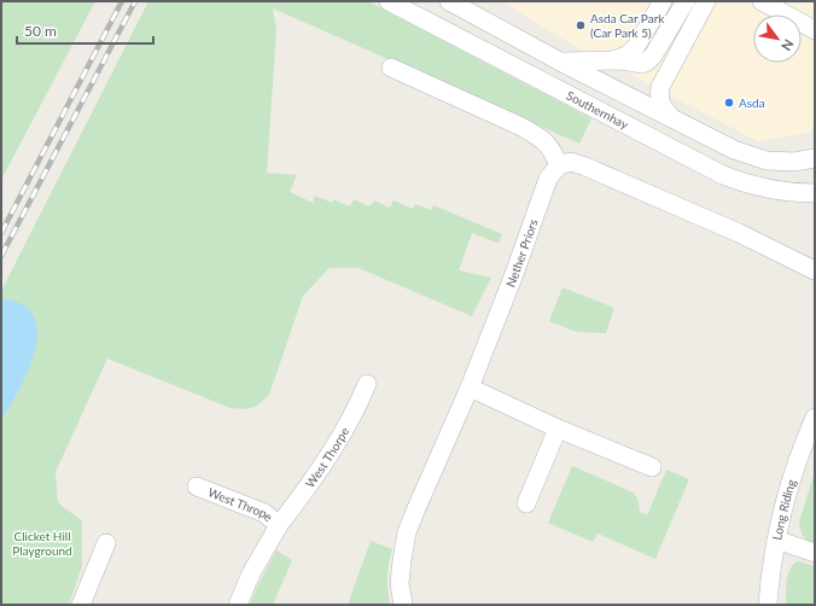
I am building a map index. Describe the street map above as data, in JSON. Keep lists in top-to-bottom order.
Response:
{
  "streets": {
    "street": [
      "Southernhay",
      "Nether Priors",
      "West Thorpe",
      "West Thrope",
      "Long Riding"
    ]
  },
  "crossings": [
    ["West Thorpe", "West Thrope"]
  ],
  "parks": ["Clicket Hill Playground"],
  "places": ["Asda Car Park (Car Park 5)", "Asda"],
  "scale_bar": "50 m",
  "north": "bottom right"
}
